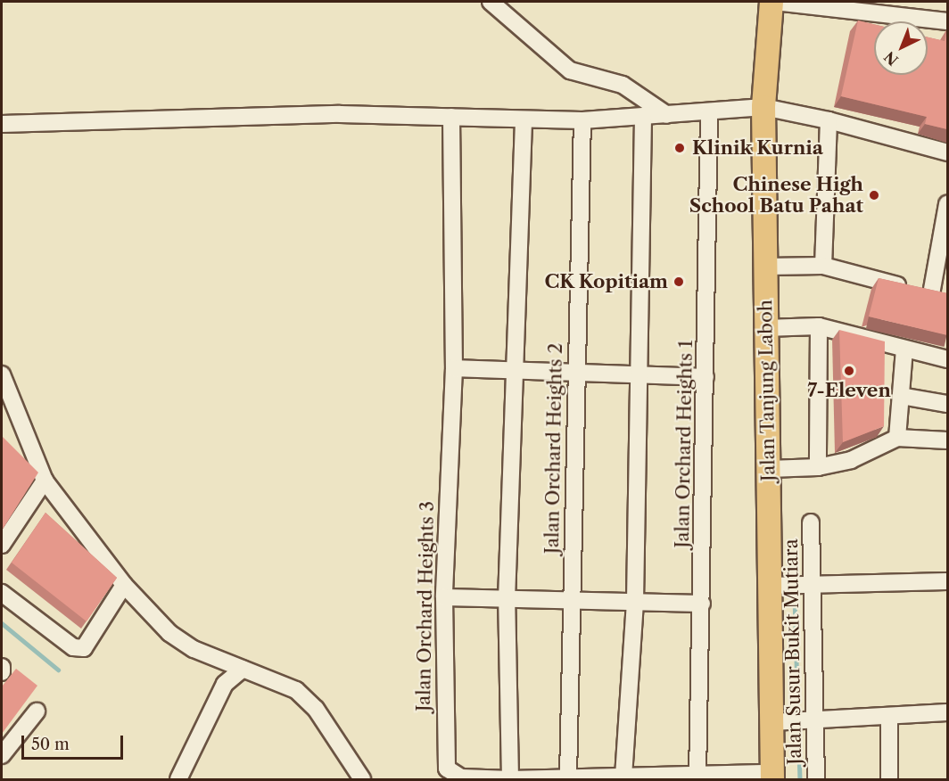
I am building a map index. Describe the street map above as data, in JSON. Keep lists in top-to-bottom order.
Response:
{
  "streets": {
    "highway": ["Jalan Tanjung Laboh"],
    "street": [
      "Jalan Orchard Heights 1",
      "Jalan Orchard Heights 2",
      "Jalan Orchard Heights 3",
      "Jalan Susur Bukit Mutiara"
    ]
  },
  "crossings": [
    ["Jalan Tanjung Laboh", "Jalan Orchard Heights 3"],
    ["Jalan Tanjung Laboh", "Jalan Susur Bukit Mutiara"],
    ["Jalan Orchard Heights 1", "Jalan Orchard Heights 3"],
    ["Jalan Orchard Heights 2", "Jalan Orchard Heights 3"]
  ],
  "places": [
    "Klinik Kurnia",
    "Chinese High School Batu Pahat",
    "CK Kopitiam",
    "7-Eleven"
  ],
  "scale_bar": "50 m",
  "north": "bottom left"
}
